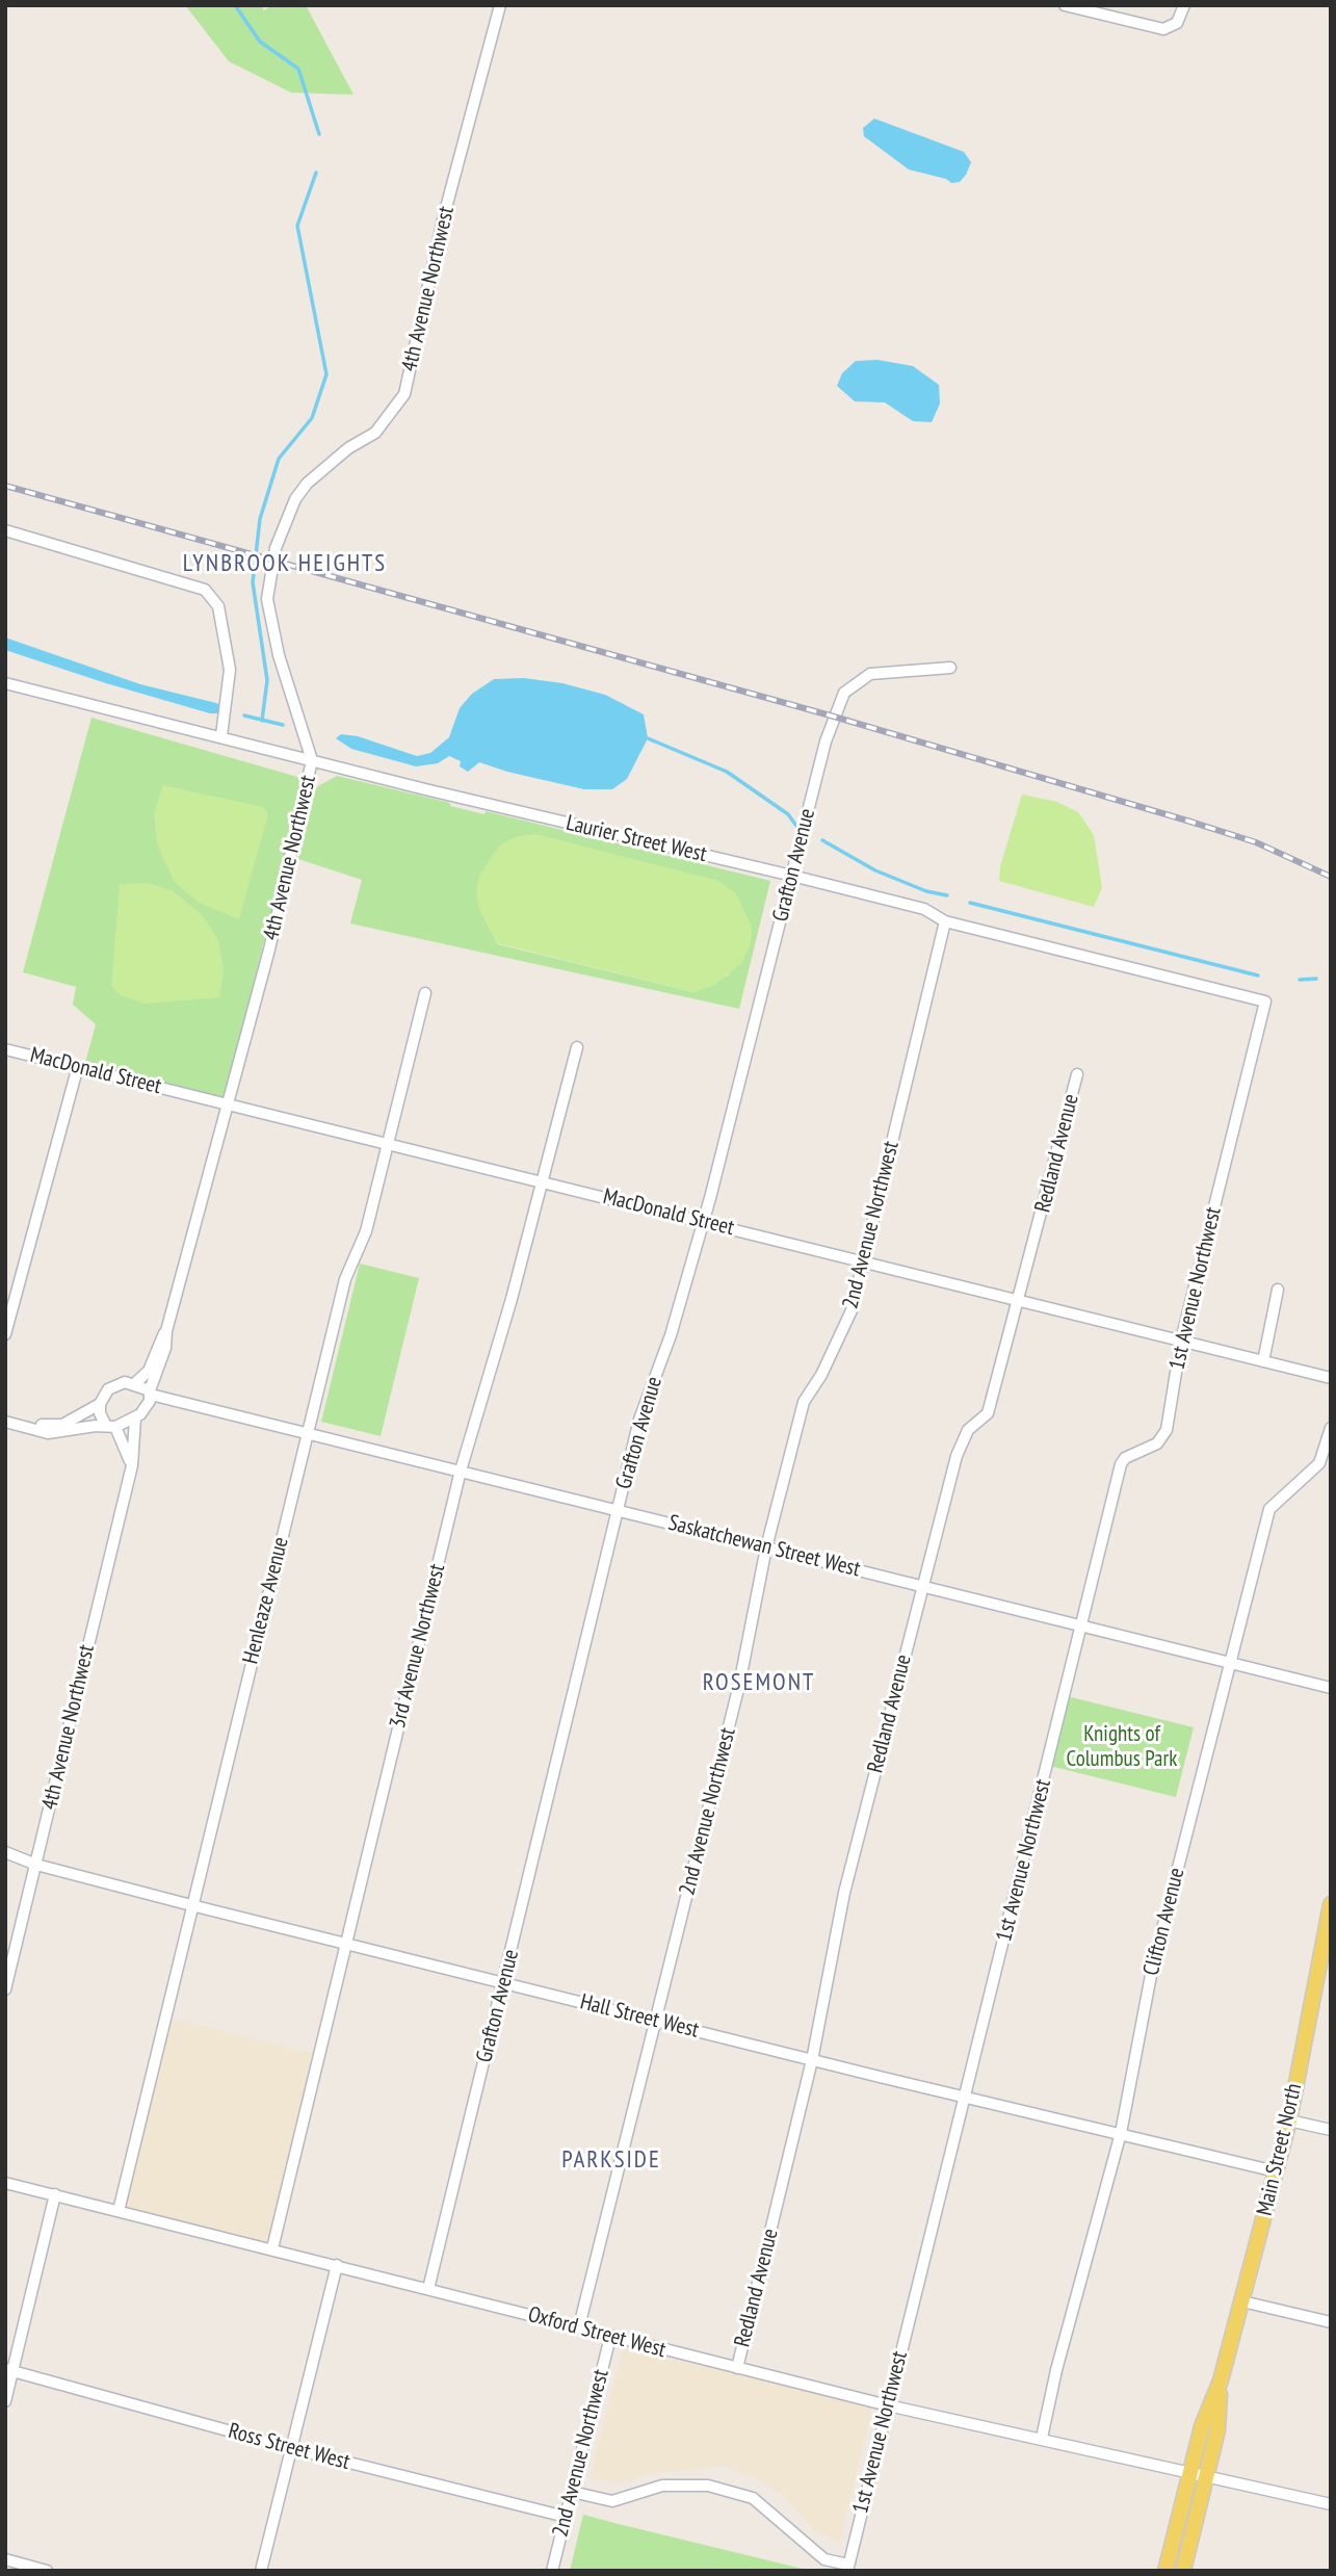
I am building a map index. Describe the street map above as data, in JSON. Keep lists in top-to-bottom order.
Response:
{
  "streets": {
    "main road": ["Main Street North"],
    "street": [
      "4th Avenue Northwest",
      "Laurier Street West",
      "Grafton Avenue",
      "MacDonald Street",
      "Redland Avenue",
      "2nd Avenue Northwest",
      "1st Avenue Northwest",
      "Saskatchewan Street West",
      "Henleaze Avenue",
      "3rd Avenue Northwest",
      "Clifton Avenue",
      "Hall Street West",
      "Oxford Street West",
      "Ross Street West"
    ]
  },
  "crossings": [
    ["4th Avenue Northwest", "Laurier Street West"],
    ["4th Avenue Northwest", "MacDonald Street"],
    ["4th Avenue Northwest", "Saskatchewan Street West"],
    ["4th Avenue Northwest", "Hall Street West"],
    ["Laurier Street West", "Grafton Avenue"],
    ["Laurier Street West", "2nd Avenue Northwest"],
    ["Laurier Street West", "1st Avenue Northwest"],
    ["Grafton Avenue", "MacDonald Street"],
    ["Grafton Avenue", "Saskatchewan Street West"],
    ["Grafton Avenue", "Hall Street West"],
    ["Grafton Avenue", "Oxford Street West"],
    ["MacDonald Street", "Redland Avenue"],
    ["MacDonald Street", "2nd Avenue Northwest"],
    ["MacDonald Street", "1st Avenue Northwest"],
    ["MacDonald Street", "Henleaze Avenue"],
    ["MacDonald Street", "3rd Avenue Northwest"],
    ["Redland Avenue", "Saskatchewan Street West"],
    ["Redland Avenue", "Hall Street West"],
    ["Redland Avenue", "Oxford Street West"],
    ["2nd Avenue Northwest", "Saskatchewan Street West"],
    ["2nd Avenue Northwest", "Hall Street West"],
    ["2nd Avenue Northwest", "Oxford Street West"],
    ["2nd Avenue Northwest", "Ross Street West"],
    ["1st Avenue Northwest", "Saskatchewan Street West"],
    ["1st Avenue Northwest", "Hall Street West"],
    ["1st Avenue Northwest", "Oxford Street West"],
    ["Saskatchewan Street West", "Henleaze Avenue"],
    ["Saskatchewan Street West", "3rd Avenue Northwest"],
    ["Saskatchewan Street West", "Clifton Avenue"],
    ["Henleaze Avenue", "Hall Street West"],
    ["Henleaze Avenue", "Oxford Street West"],
    ["3rd Avenue Northwest", "Hall Street West"],
    ["3rd Avenue Northwest", "Oxford Street West"],
    ["Clifton Avenue", "Hall Street West"],
    ["Clifton Avenue", "Oxford Street West"],
    ["Hall Street West", "Main Street North"],
    ["Main Street North", "Oxford Street West"]
  ],
  "districts": ["LYNBROOK HEIGHTS", "ROSEMONT", "PARKSIDE"],
  "parks": ["Knights of Columbus Park"]
}
